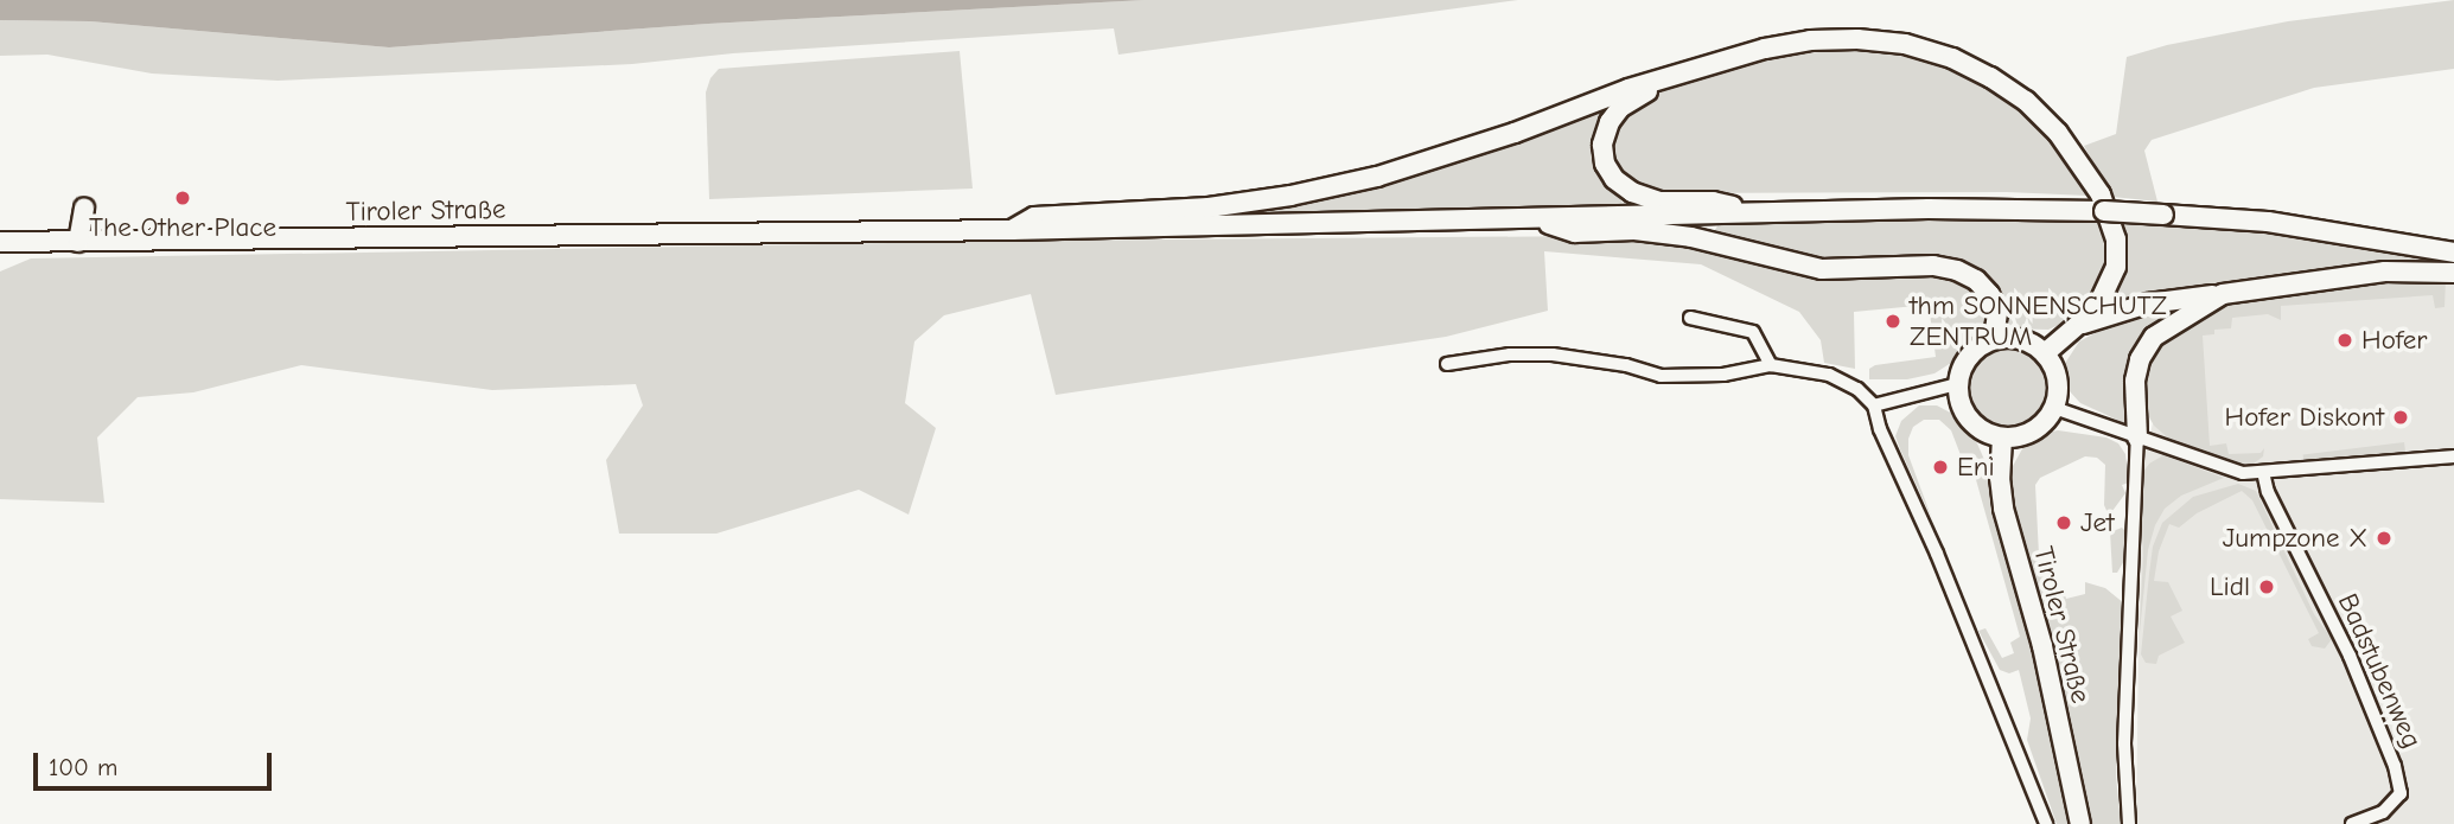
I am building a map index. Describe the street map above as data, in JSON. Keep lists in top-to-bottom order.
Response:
{
  "streets": {
    "main road": ["Tiroler Straße"],
    "street": ["Badstubenweg"]
  },
  "places": [
    "The Other Place",
    "thm SONNENSCHUTZ ZENTRUM",
    "Hofer",
    "Hofer Diskont",
    "Eni",
    "Jet",
    "Jumpzone X",
    "Lidl"
  ],
  "scale_bar": "100 m"
}
